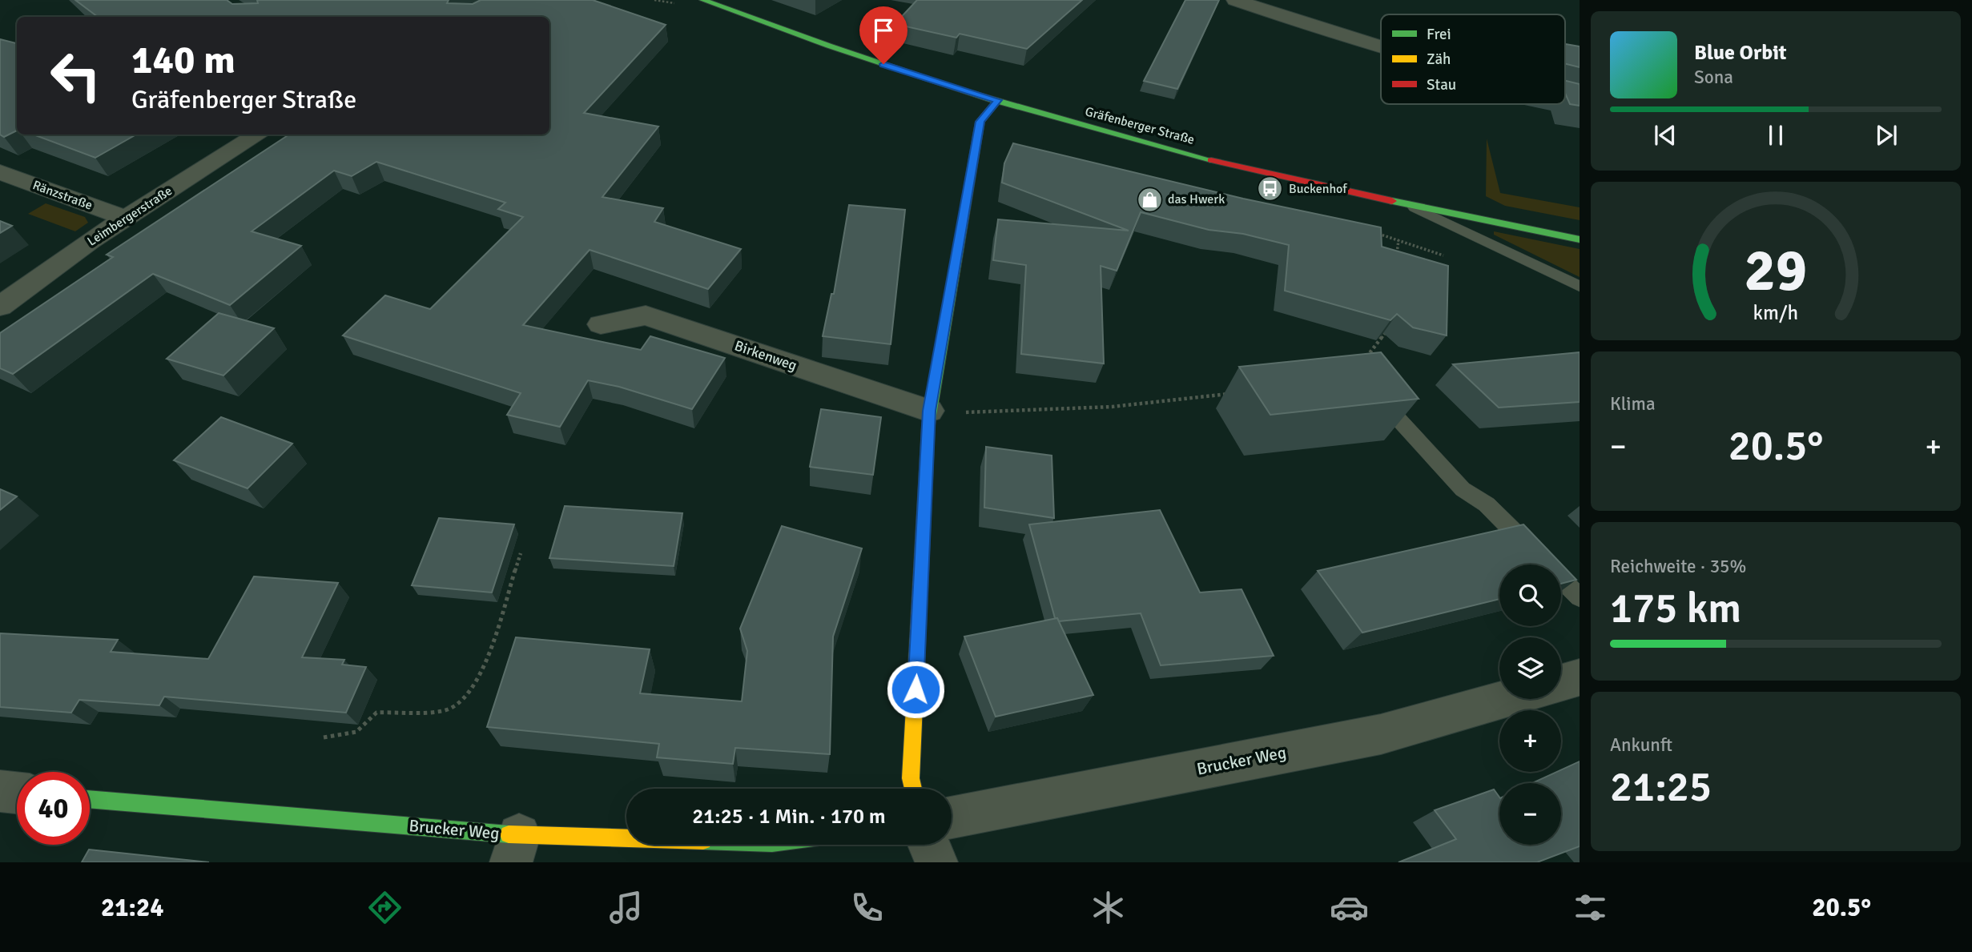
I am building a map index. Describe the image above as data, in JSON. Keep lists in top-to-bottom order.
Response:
{
  "streets": {
    "street": [
      "Gräfenberger Straße",
      "Ränzstraße",
      "Leimbergerstraße",
      "Birkenweg",
      "Brucker Weg"
    ]
  },
  "crossings": [
    ["Ränzstraße", "Leimbergerstraße"]
  ],
  "places": {
    "bus stop": ["Buckenhof"],
    "shop": ["das Hwerk"]
  },
  "legend": ["Frei", "Zäh", "Stau"],
  "page": {
    "turn": ["140 m", "Gräfenberger Straße"],
    "song": ["Blue Orbit", "Sona"],
    "tile": [
      "Klima",
      ["Reichweite · 35%", "175 km"],
      ["Ankunft", "21:25"]
    ],
    "heat": ["−", "20.5°", "+"],
    "map_buttons": ["+", "−"],
    "limit": "40",
    "trip": "21:25 · 1 Min. · 170 m",
    "tabs": ["21:24", "20.5°"],
    "gauge": ["29", "km/h"]
  }
}
